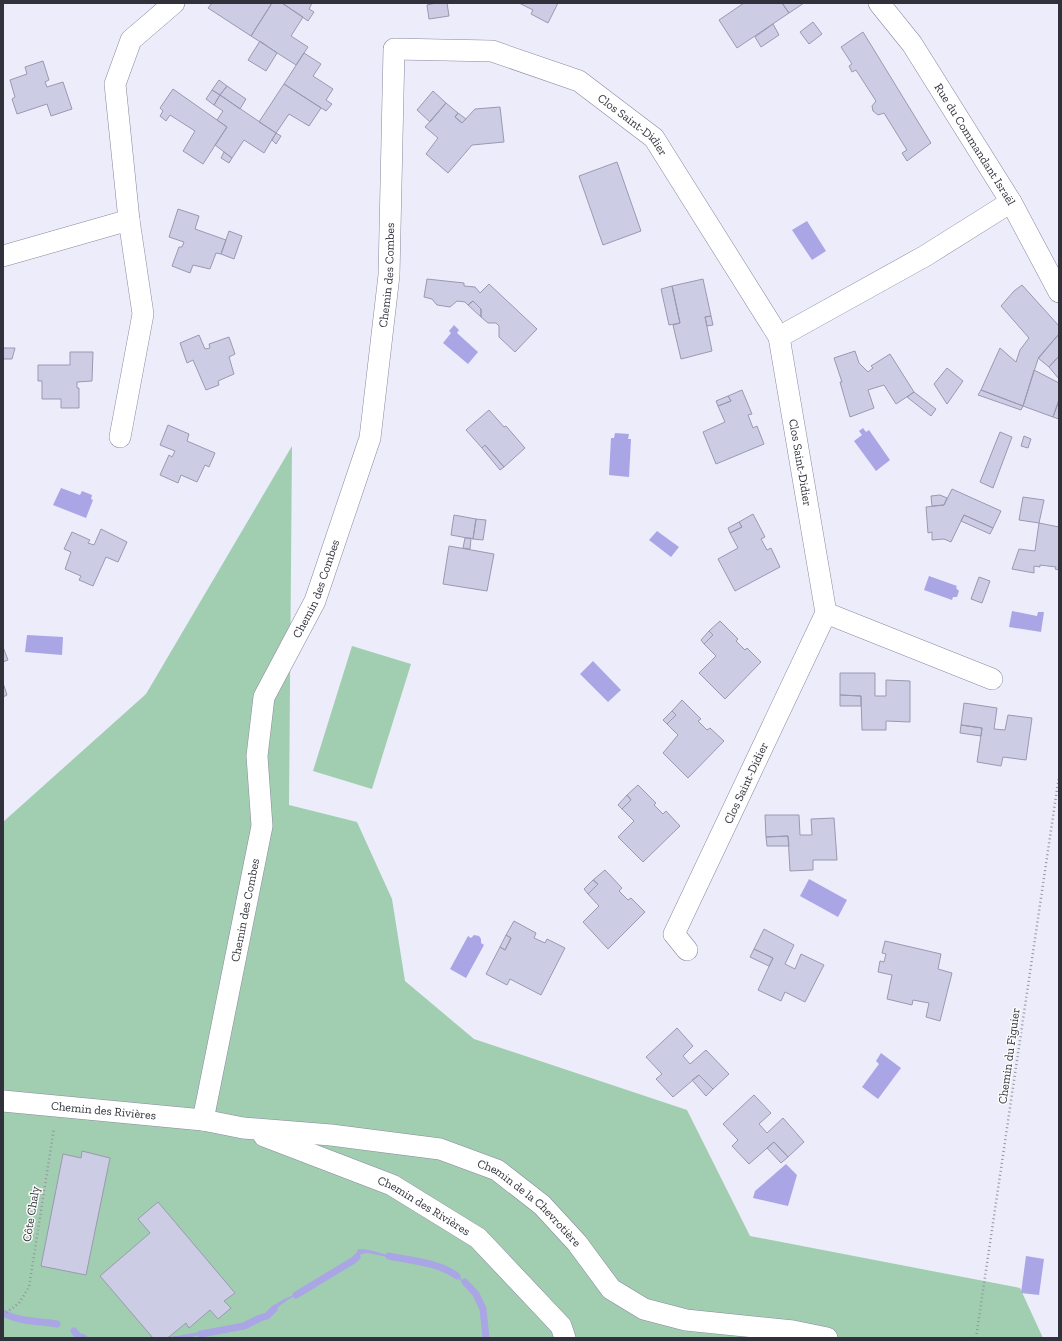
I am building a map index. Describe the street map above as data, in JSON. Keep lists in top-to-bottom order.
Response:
{
  "streets": {
    "street": [
      "Clos Saint-Didier",
      "Rue du Commandant Israël",
      "Chemin des Combes",
      "Chemin des Rivières",
      "Chemin de la Chevrotière"
    ],
    "path": ["Chemin du Figuier", "Côte Chaly"]
  },
  "crossings": [
    ["Clos Saint-Didier", "Chemin des Combes"],
    ["Chemin des Combes", "Chemin des Rivières"],
    ["Chemin des Combes", "Chemin de la Chevrotière"],
    ["Chemin des Rivières", "Chemin de la Chevrotière"],
    ["Chemin des Rivières", "Côte Chaly"]
  ]
}
